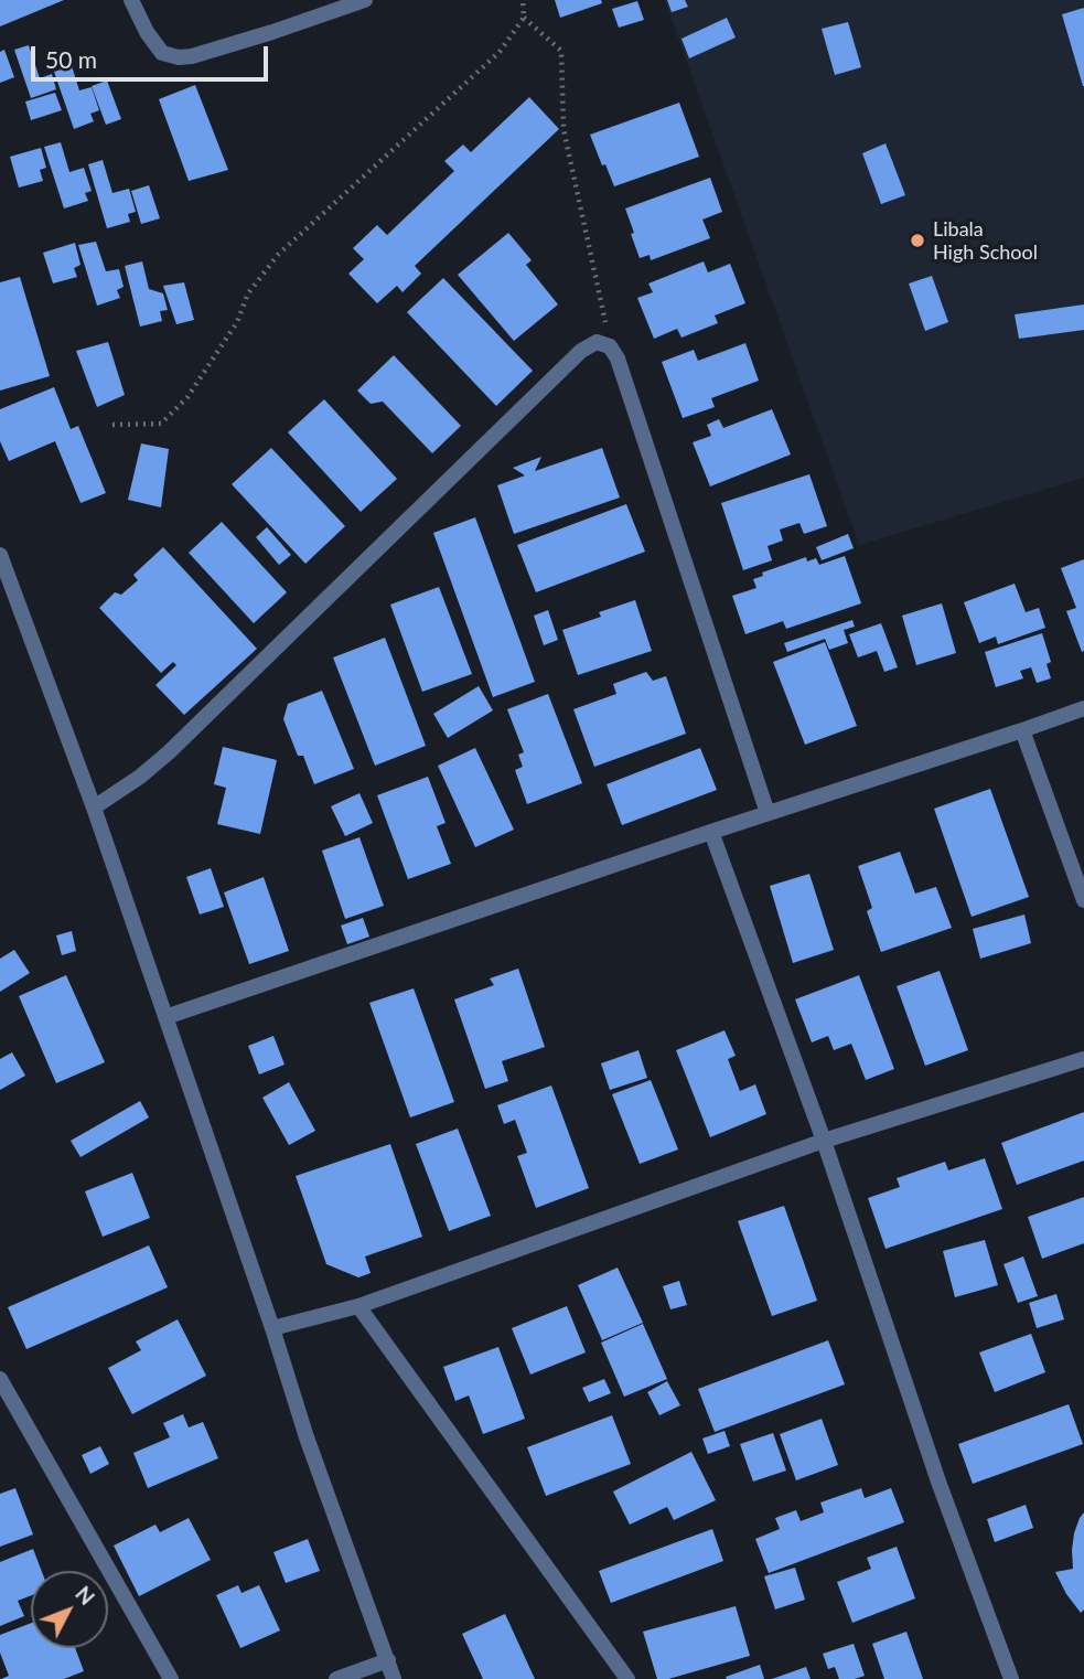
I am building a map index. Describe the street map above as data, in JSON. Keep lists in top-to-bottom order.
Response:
{
  "places": ["Libala High School"],
  "scale_bar": "50 m",
  "north": "top right"
}
